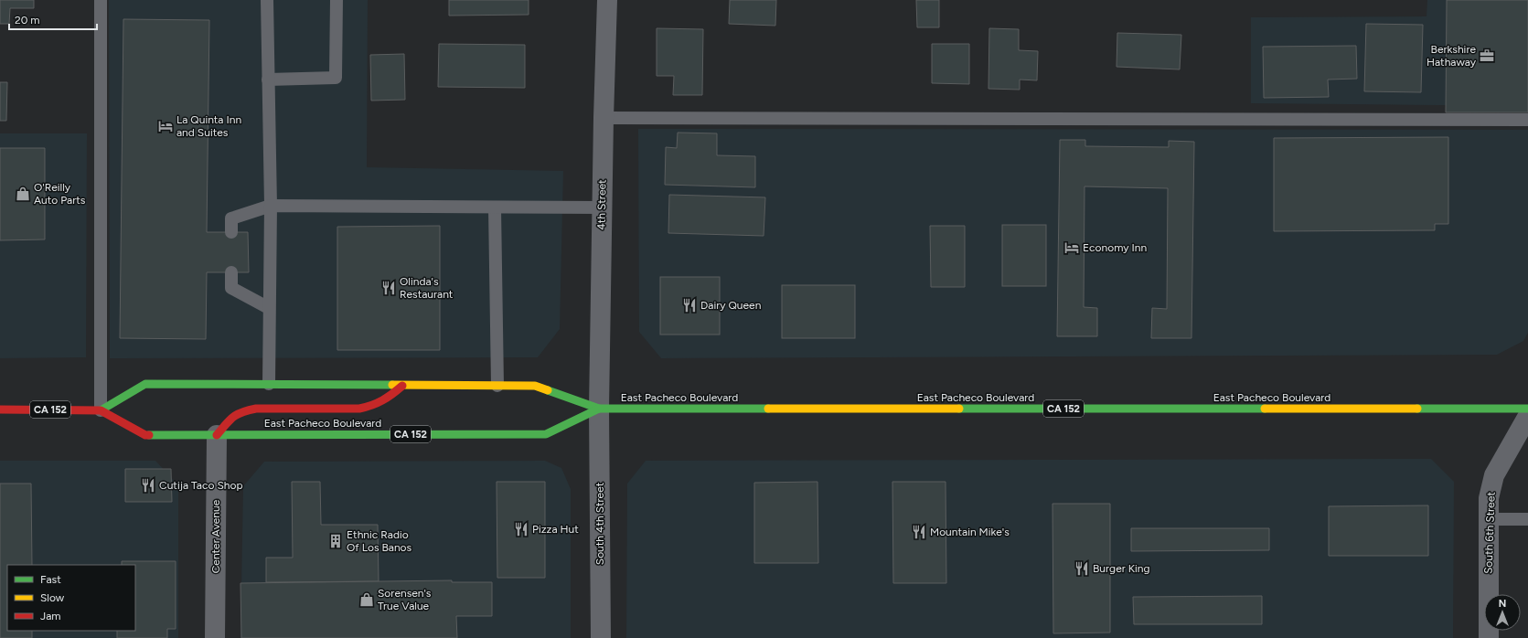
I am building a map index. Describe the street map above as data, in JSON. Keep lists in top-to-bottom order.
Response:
{
  "streets": {
    "highway": ["East Pacheco Boulevard", "CA 152"],
    "street": [
      "4th Street",
      "South 4th Street",
      "South 6th Street",
      "Center Avenue"
    ]
  },
  "crossings": [
    ["4th Street", "East Pacheco Boulevard"],
    ["4th Street", "South 4th Street"],
    ["East Pacheco Boulevard", "CA 152"],
    ["East Pacheco Boulevard", "South 4th Street"],
    ["East Pacheco Boulevard", "Center Avenue"],
    ["CA 152", "Center Avenue"]
  ],
  "places": {
    "office": ["Berkshire Hathaway"],
    "hotel": ["La Quinta Inn and Suites", "Economy Inn"],
    "shop": ["O'Reilly Auto Parts", "Sorensen's True Value"],
    "restaurant": [
      "Olinda's Restaurant",
      "Dairy Queen",
      "Cutija Taco Shop",
      "Pizza Hut",
      "Mountain Mike's",
      "Burger King"
    ],
    "building": ["Ethnic Radio Of Los Banos"]
  },
  "legend": ["Fast", "Slow", "Jam"],
  "scale_bar": "20 m",
  "north": "top"
}
